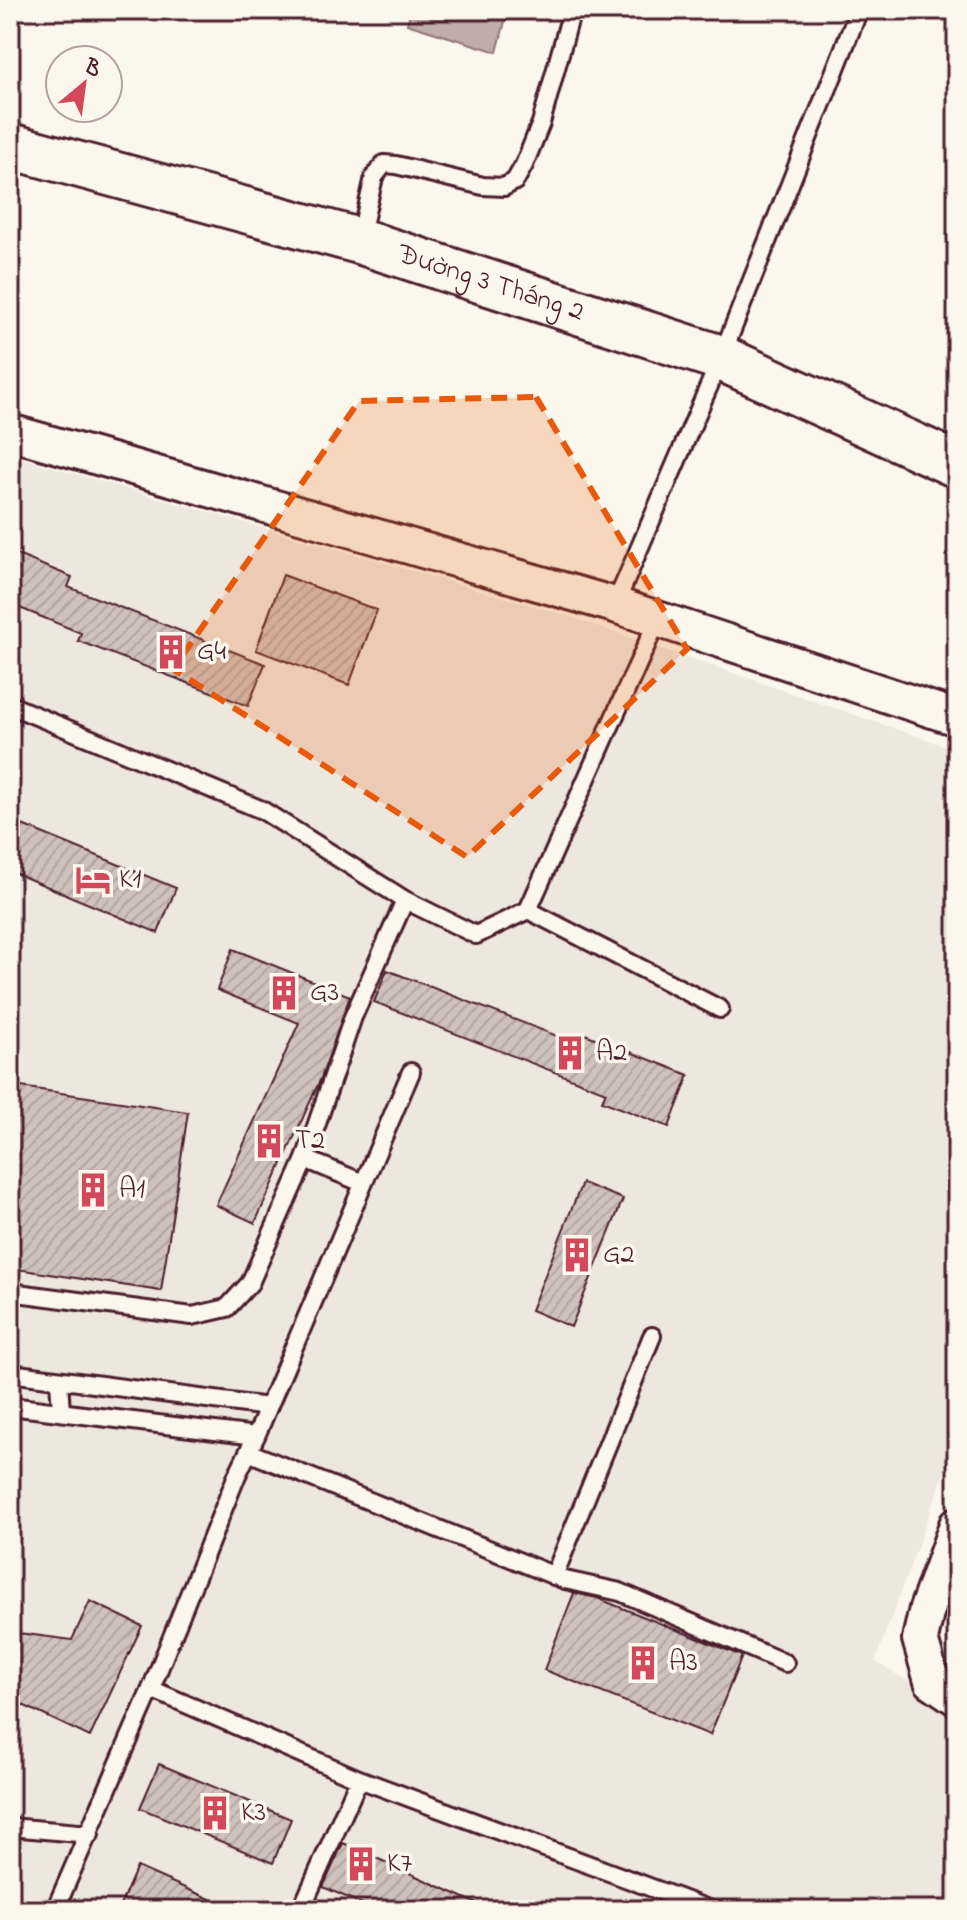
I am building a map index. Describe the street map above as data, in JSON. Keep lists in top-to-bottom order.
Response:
{
  "streets": {
    "street": ["Đường 3 Tháng 2"]
  },
  "places": {
    "building": [
      "G4",
      "G3",
      "A2",
      "T2",
      "A1",
      "G2",
      "A3",
      "K3",
      "K7"
    ],
    "hotel": ["K1"]
  },
  "north": "top right"
}
